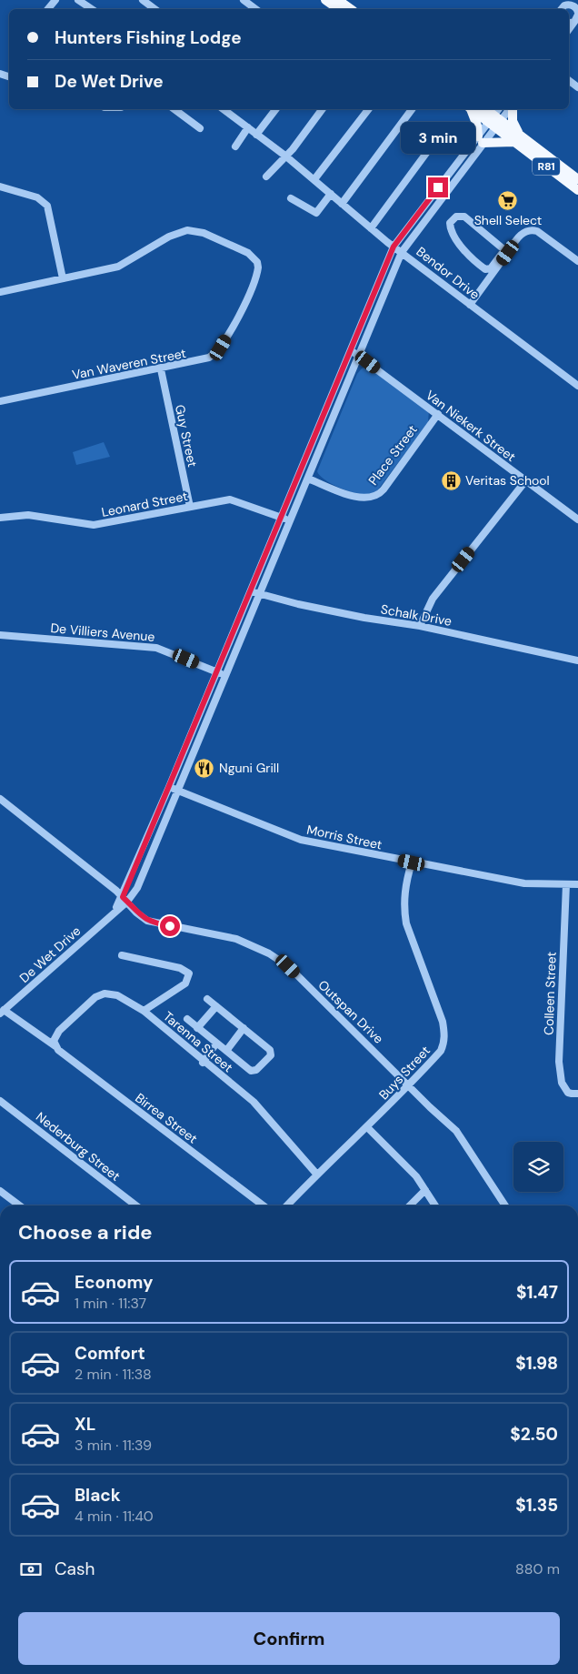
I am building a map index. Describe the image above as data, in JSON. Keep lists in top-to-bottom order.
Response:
{
  "streets": {
    "main road": ["R81"],
    "street": [
      "Bendor Drive",
      "Van Waveren Street",
      "Van Niekerk Street",
      "Guy Street",
      "Place Street",
      "Leonard Street",
      "Schalk Drive",
      "De Villiers Avenue",
      "Morris Street",
      "De Wet Drive",
      "Colleen Street",
      "Outspan Drive",
      "Tarenna Street",
      "Buys Street",
      "Birrea Street",
      "Nederburg Street"
    ]
  },
  "crossings": [
    ["R81", "De Wet Drive"],
    ["Bendor Drive", "De Wet Drive"],
    ["Van Waveren Street", "Guy Street"],
    ["Van Niekerk Street", "Place Street"],
    ["Van Niekerk Street", "De Wet Drive"],
    ["Guy Street", "Leonard Street"],
    ["Place Street", "De Wet Drive"],
    ["Leonard Street", "De Wet Drive"],
    ["Schalk Drive", "De Wet Drive"],
    ["De Villiers Avenue", "De Wet Drive"],
    ["Morris Street", "De Wet Drive"],
    ["Morris Street", "Colleen Street"],
    ["Morris Street", "Buys Street"],
    ["De Wet Drive", "Outspan Drive"],
    ["De Wet Drive", "Birrea Street"],
    ["Outspan Drive", "Buys Street"],
    ["Tarenna Street", "Buys Street"],
    ["Tarenna Street", "Birrea Street"]
  ],
  "places": {
    "supermarket": ["Shell Select"],
    "building": ["Veritas School"],
    "restaurant": ["Nguni Grill"]
  },
  "page": {
    "banner": ["Hunters Fishing Lodge", "De Wet Drive"],
    "bubble": "3 min",
    "heading": "Choose a ride",
    "list": [
      {
        "name": "Economy",
        "note": "1 min · 11:37",
        "value": "$1.47"
      },
      {
        "name": "Comfort",
        "note": "2 min · 11:38",
        "value": "$1.98"
      },
      {
        "name": "XL",
        "note": "3 min · 11:39",
        "value": "$2.50"
      },
      {
        "name": "Black",
        "note": "4 min · 11:40",
        "value": "$1.35"
      }
    ],
    "pay": ["Cash", "880 m"],
    "buttons": "Confirm"
  }
}
